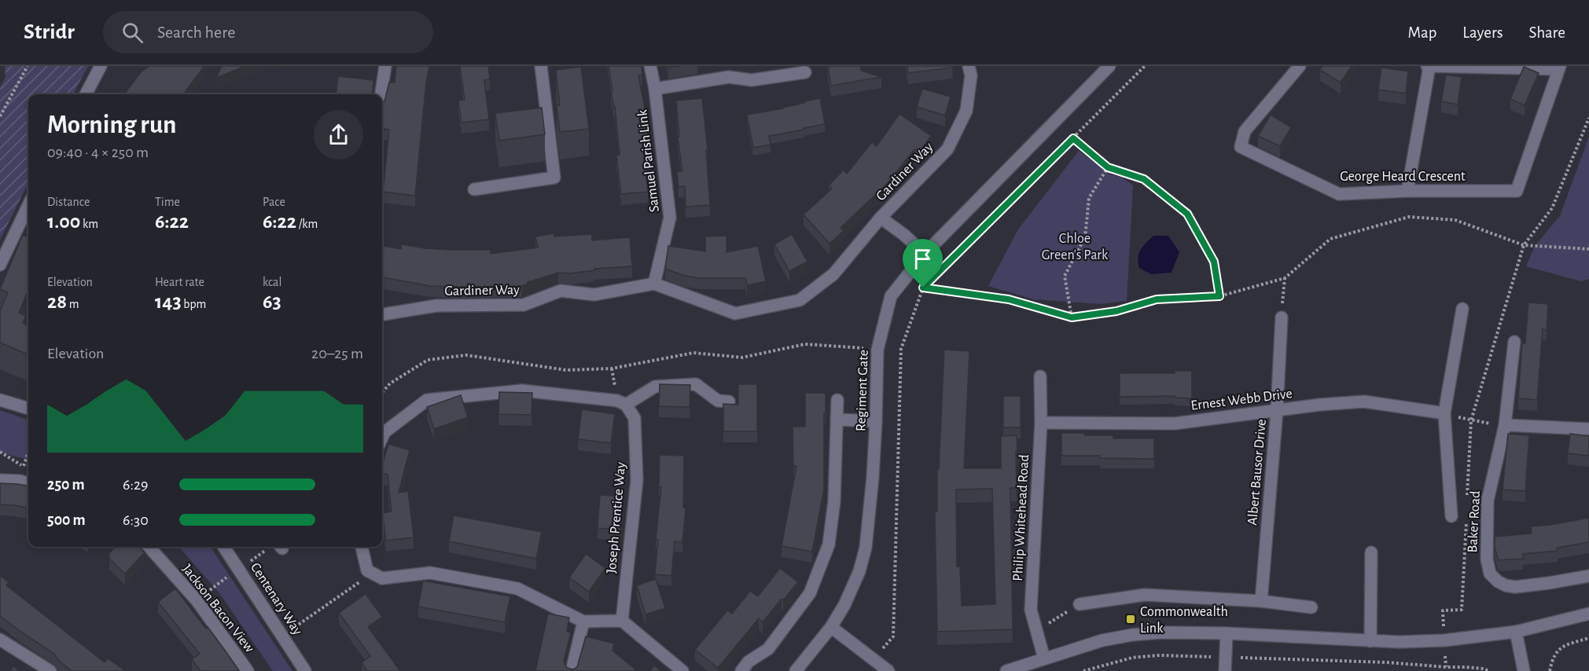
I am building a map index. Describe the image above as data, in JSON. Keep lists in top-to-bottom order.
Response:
{
  "streets": {
    "street": [
      "Samuel Parish Link",
      "Gardiner Way",
      "George Heard Crescent",
      "Regiment Gate",
      "Ernest Webb Drive",
      "Albert Bausor Drive",
      "Joseph Prentice Way",
      "Philip Whitehead Road",
      "Baker Road",
      "Centenary Way",
      "Jackson Bacon View"
    ]
  },
  "crossings": [
    ["Samuel Parish Link", "Gardiner Way"],
    ["Gardiner Way", "Regiment Gate"],
    ["Ernest Webb Drive", "Albert Bausor Drive"],
    ["Ernest Webb Drive", "Philip Whitehead Road"]
  ],
  "parks": ["Chloe Green's Park"],
  "places": {
    "transit": ["Commonwealth Link"]
  },
  "page": {
    "header": "Stridr",
    "search": "Search here",
    "nav": ["Map", "Layers", "Share"],
    "heading": ["Morning run", "09:40 · 4 × 250 m"],
    "stats": [
      ["Distance", "1.00 km"],
      ["Time", "6:22"],
      ["Pace", "6:22 /km"],
      ["Elevation", "28 m"],
      ["Heart rate", "143 bpm"],
      ["kcal", "63"]
    ],
    "chart": ["Elevation", "20–25 m"],
    "list": [
      {
        "name": "250 m",
        "note": "6:29"
      },
      {
        "name": "500 m",
        "note": "6:30"
      }
    ]
  }
}
